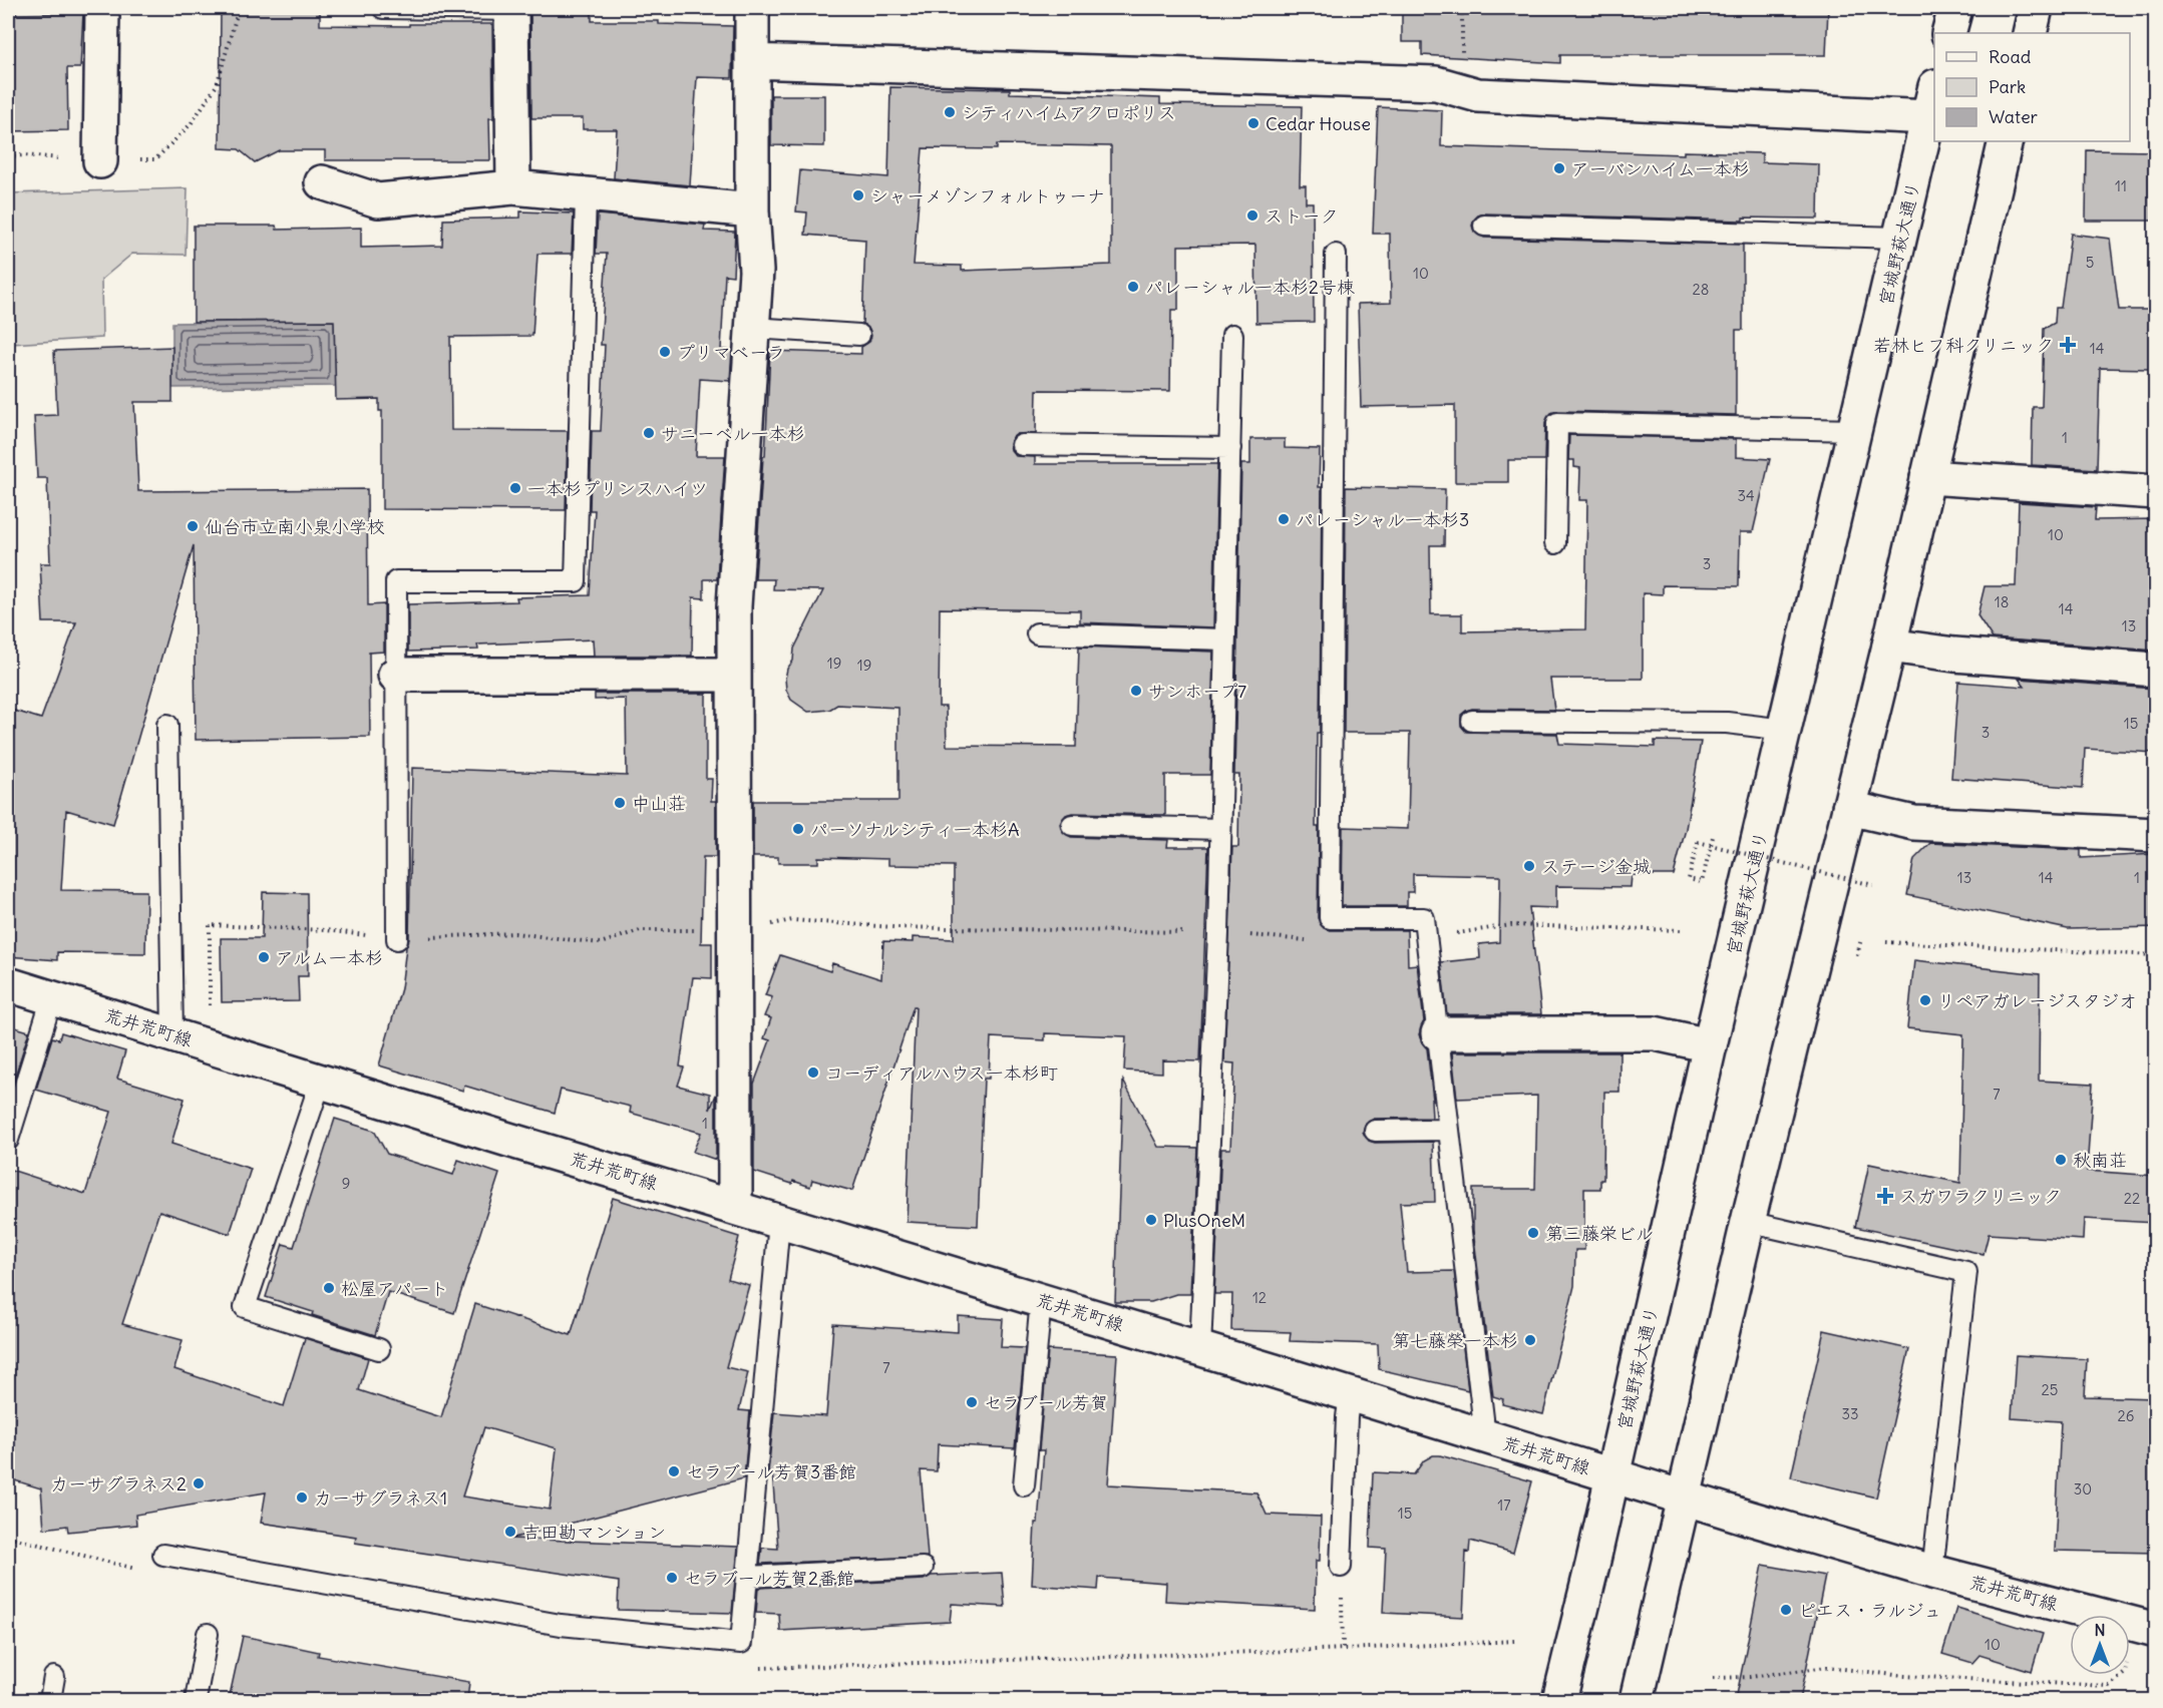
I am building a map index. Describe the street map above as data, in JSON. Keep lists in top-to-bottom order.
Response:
{
  "streets": {
    "street": ["宮城野萩大通り", "荒井荒町線"]
  },
  "crossings": [
    ["宮城野萩大通り", "荒井荒町線"]
  ],
  "places": {
    "other": [
      "シティハイムアクロポリス",
      "Cedar House",
      "アーバンハイム一本杉",
      "シャーメゾンフォルトゥーナ",
      "ストーク",
      "パレーシャル一本杉2号棟",
      "プリマベーラ",
      "サニーベル一本杉",
      "一本杉プリンスハイツ",
      "パレーシャル一本杉3",
      "仙台市立南小泉小学校",
      "サンホープ7",
      "中山荘",
      "パーソナルシティ一本杉A",
      "ステージ金城",
      "アルム一本杉",
      "リペアガレージスタジオ",
      "コーディアルハウス一本杉町",
      "秋南荘",
      "PlusOneM",
      "第三藤栄ビル",
      "松屋アパート",
      "第七藤榮一本杉",
      "セラブール芳賀",
      "セラブール芳賀3番館",
      "カーサグラネス2",
      "カーサグラネス1",
      "吉田勘マンション",
      "セラブール芳賀2番館",
      "ピエス・ラルジュ"
    ],
    "health": ["若林ヒフ科クリニック", "スガワラクリニック"]
  },
  "house_numbers": [
    "11",
    "5",
    "10",
    "28",
    "14",
    "1",
    "34",
    "10",
    "3",
    "18",
    "14",
    "13",
    "19",
    "19",
    "15",
    "3",
    "13",
    "14",
    "1",
    "7",
    "1",
    "9",
    "22",
    "12",
    "7",
    "25",
    "33",
    "26",
    "30",
    "17",
    "15",
    "10"
  ],
  "legend": ["Road", "Park", "Water"],
  "north": "top"
}
